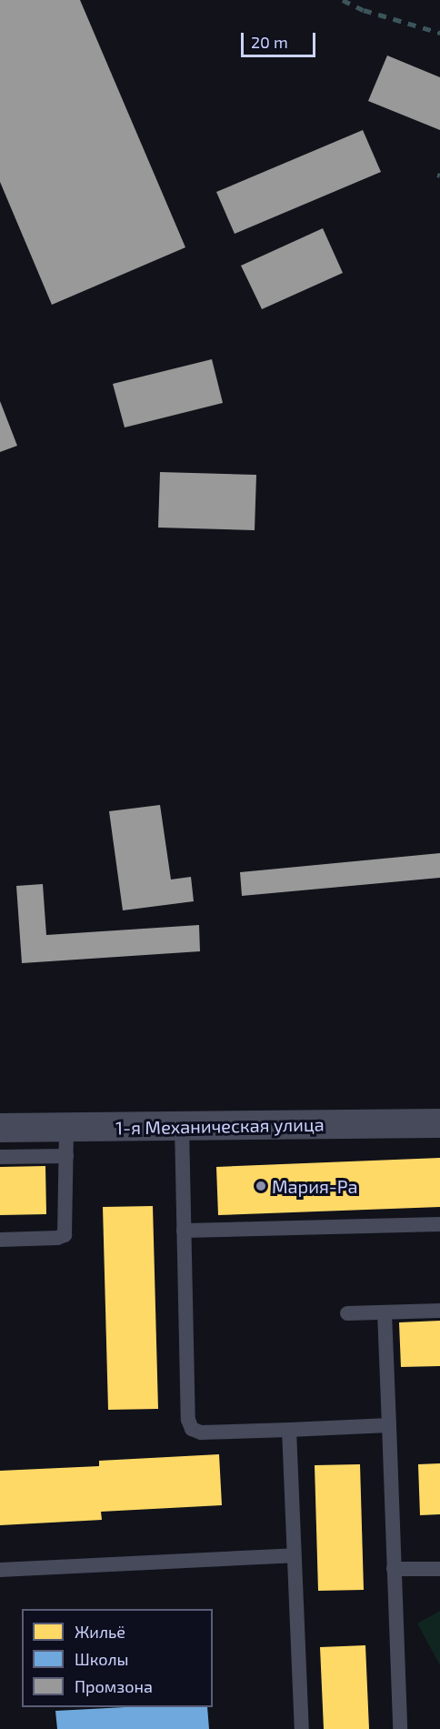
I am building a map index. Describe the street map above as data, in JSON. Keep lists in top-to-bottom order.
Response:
{
  "streets": {
    "street": ["1-я Механическая улица"]
  },
  "places": ["Мария-Ра"],
  "legend": ["Жильё", "Школы", "Промзона"],
  "scale_bar": "20 m"
}
